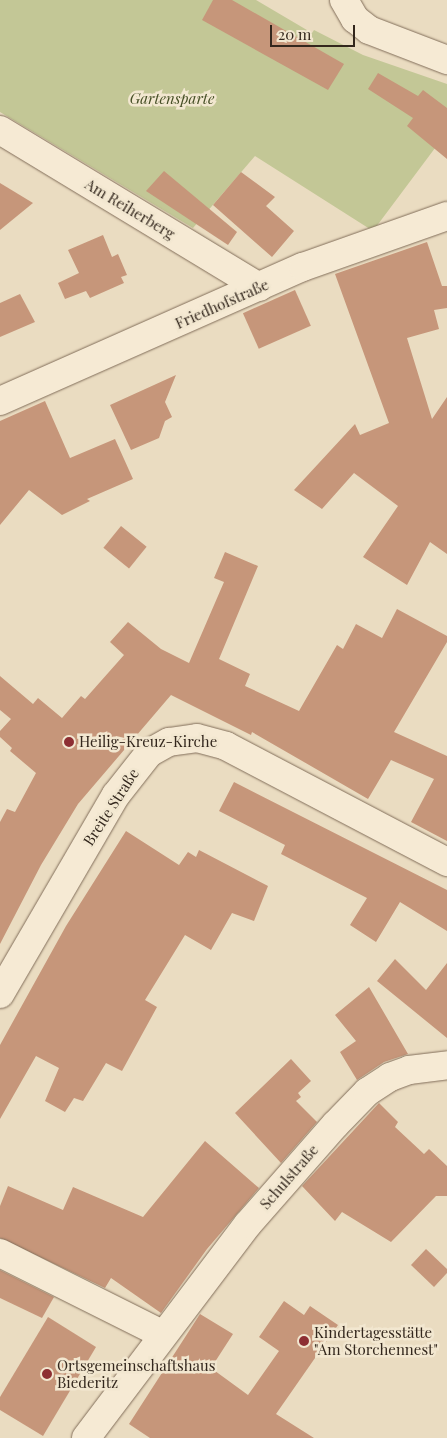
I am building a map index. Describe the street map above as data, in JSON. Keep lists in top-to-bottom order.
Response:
{
  "streets": {
    "street": [
      "Am Reiherberg",
      "Friedhofstraße",
      "Breite Straße",
      "Schulstraße"
    ]
  },
  "crossings": [
    ["Am Reiherberg", "Friedhofstraße"]
  ],
  "parks": ["Gartensparte"],
  "places": ["Heilig-Kreuz-Kirche", "Kindertagesstätte \"Am Storchennest\"", "Ortsgemeinschaftshaus Biederitz"],
  "scale_bar": "20 m"
}
